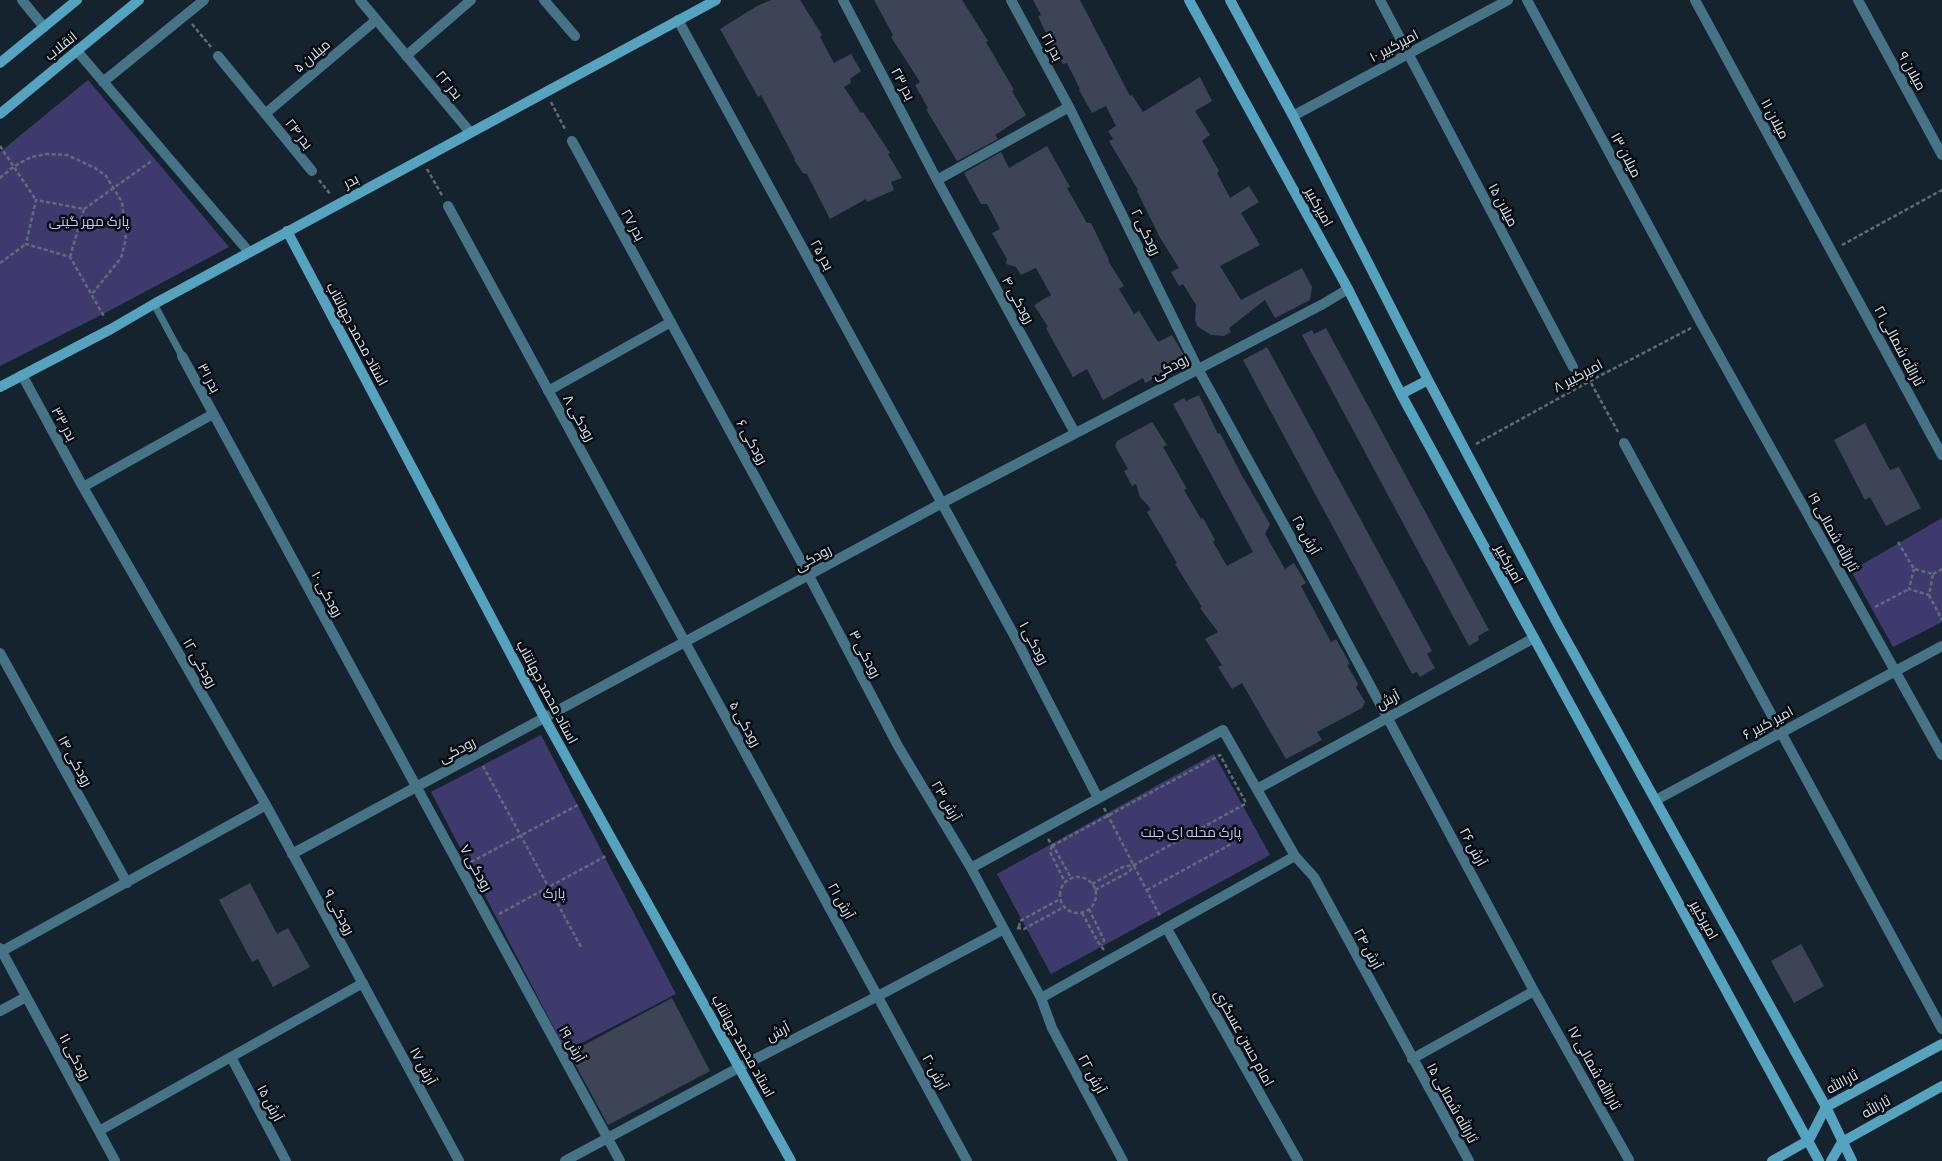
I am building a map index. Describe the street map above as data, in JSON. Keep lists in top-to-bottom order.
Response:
{
  "streets": {
    "street": [
      "انقلاب",
      "امیرکبیر ۱۰",
      "بدر ۲۱",
      "میلان ۵",
      "میلان ۹",
      "بدر ۲۳",
      "بدر ۲۲",
      "میلان ۱۱",
      "بدر ۲۴",
      "میلان ۱۳",
      "بدر",
      "میلان ۱۵",
      "امیرکبیر",
      "بدر ۲۷",
      "رودکی ۲",
      "بدر ۲۵",
      "رودکی ۴",
      "استاد محمد جهانتاب",
      "ثارالله شمالی ۲۱",
      "رودکی",
      "بدر ۳۱",
      "رودکی ۸",
      "بدر ۳۳",
      "رودکی ۶",
      "ثارالله شمالی ۱۹",
      "آرش ۲۵",
      "رودکی ۱۰",
      "رودکی ۱",
      "رودکی ۳",
      "رودکی ۱۲",
      "آرش",
      "امیر کبیر ۶",
      "رودکی ۵",
      "رودکی ۱۴",
      "آرش ۲۳",
      "آرش ۲۶",
      "رودکی ۷",
      "آرش ۲۱",
      "رودکی ۹",
      "آرش ۲۴",
      "امام حسن عسگری",
      "آرش ۱۹",
      "رودکی ۱۱",
      "آرش ۱۷",
      "ثاراالله شمالی ۱۷",
      "آرش ۲۰",
      "آرش ۲۲",
      "ثاراالله",
      "آرش ۱۵",
      "ثارالله شمالی ۱۵",
      "ثارالله"
    ],
    "path": ["امیرکبیر ۸"]
  },
  "crossings": [
    ["امیرکبیر ۱۰", "میلان ۱۵"],
    ["امیرکبیر ۱۰", "امیرکبیر"],
    ["بدر ۲۱", "رودکی ۲"],
    ["میلان ۵", "بدر ۲۲"],
    ["میلان ۵", "بدر ۲۴"],
    ["بدر ۲۳", "رودکی ۴"],
    ["بدر ۲۲", "بدر"],
    ["میلان ۱۱", "ثارالله شمالی ۲۱"],
    ["میلان ۱۳", "امیرکبیر ۸"],
    ["میلان ۱۳", "ثارالله شمالی ۱۹"],
    ["بدر", "بدر ۲۵"],
    ["بدر", "استاد محمد جهانتاب"],
    ["بدر", "بدر ۳۳"],
    ["امیرکبیر", "رودکی"],
    ["امیرکبیر", "امیرکبیر ۸"],
    ["امیرکبیر", "آرش"],
    ["امیرکبیر", "امیر کبیر ۶"],
    ["امیرکبیر", "ثاراالله"],
    ["امیرکبیر", "ثارالله"],
    ["بدر ۲۷", "رودکی ۶"],
    ["رودکی ۲", "رودکی"],
    ["رودکی ۲", "آرش ۲۵"],
    ["بدر ۲۵", "رودکی"],
    ["بدر ۲۵", "رودکی ۱"],
    ["رودکی ۴", "رودکی"],
    ["استاد محمد جهانتاب", "رودکی"],
    ["استاد محمد جهانتاب", "آرش"],
    ["رودکی", "رودکی ۸"],
    ["رودکی", "رودکی ۶"],
    ["رودکی", "آرش ۲۵"],
    ["رودکی", "رودکی ۱۰"],
    ["رودکی", "رودکی ۱"],
    ["رودکی", "رودکی ۳"],
    ["رودکی", "رودکی ۱۲"],
    ["رودکی", "رودکی ۵"],
    ["رودکی", "رودکی ۷"],
    ["رودکی", "رودکی ۹"],
    ["امیرکبیر ۸", "ثارالله شمالی ۱۹"],
    ["بدر ۳۱", "رودکی ۱۰"],
    ["رودکی ۸", "رودکی ۵"],
    ["بدر ۳۳", "رودکی ۱۲"],
    ["رودکی ۶", "رودکی ۳"],
    ["ثارالله شمالی ۱۹", "امیر کبیر ۶"],
    ["آرش ۲۵", "آرش"],
    ["آرش ۲۵", "آرش ۲۶"],
    ["رودکی ۱۰", "رودکی ۷"],
    ["رودکی ۱", "آرش ۲۴"],
    ["رودکی ۳", "آرش ۲۳"],
    ["رودکی ۱۲", "رودکی ۹"],
    ["آرش", "آرش ۲۳"],
    ["آرش", "آرش ۲۶"],
    ["آرش", "آرش ۲۱"],
    ["آرش", "آرش ۲۴"],
    ["آرش", "آرش ۱۹"],
    ["آرش", "آرش ۲۰"],
    ["آرش", "آرش ۲۲"],
    ["رودکی ۵", "آرش ۲۱"],
    ["آرش ۲۳", "آرش ۲۲"],
    ["آرش ۲۶", "ثاراالله شمالی ۱۷"],
    ["رودکی ۷", "آرش ۱۹"],
    ["آرش ۲۱", "آرش ۲۰"],
    ["رودکی ۹", "آرش ۱۷"],
    ["آرش ۲۴", "ثارالله شمالی ۱۵"]
  ],
  "parks": ["پارک مهر گیتی", "پارک محله ای جنت", "پارک"]
}
